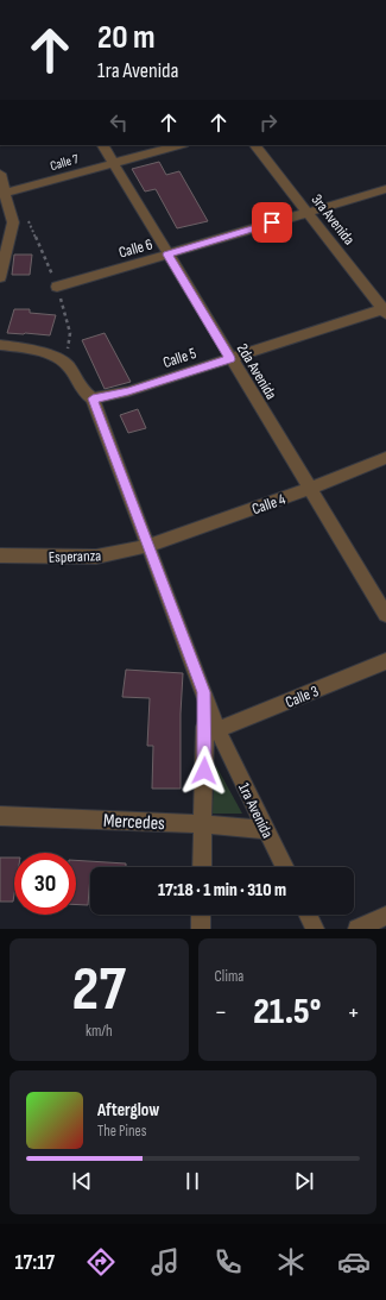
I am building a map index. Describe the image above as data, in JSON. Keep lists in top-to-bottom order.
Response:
{
  "streets": {
    "street": [
      "Calle 7",
      "3ra Avenida",
      "Calle 6",
      "Calle 5",
      "2da Avenida",
      "Calle 4",
      "Esperanza",
      "Calle 3",
      "1ra Avenida",
      "Mercedes"
    ]
  },
  "crossings": [
    ["Calle 7", "2da Avenida"],
    ["3ra Avenida", "Calle 6"],
    ["3ra Avenida", "Calle 5"],
    ["Calle 6", "2da Avenida"],
    ["Calle 5", "2da Avenida"],
    ["2da Avenida", "Calle 4"],
    ["Calle 4", "Esperanza"],
    ["Calle 3", "1ra Avenida"],
    ["1ra Avenida", "Mercedes"]
  ],
  "page": {
    "turn": ["20 m", "1ra Avenida"],
    "limit": "30",
    "trip": "17:18 · 1 min · 310 m",
    "tile": [
      ["27", "km/h"],
      "Clima"
    ],
    "heat": ["−", "21.5°", "+"],
    "song": ["Afterglow", "The Pines"],
    "tabs": "17:17"
  }
}
